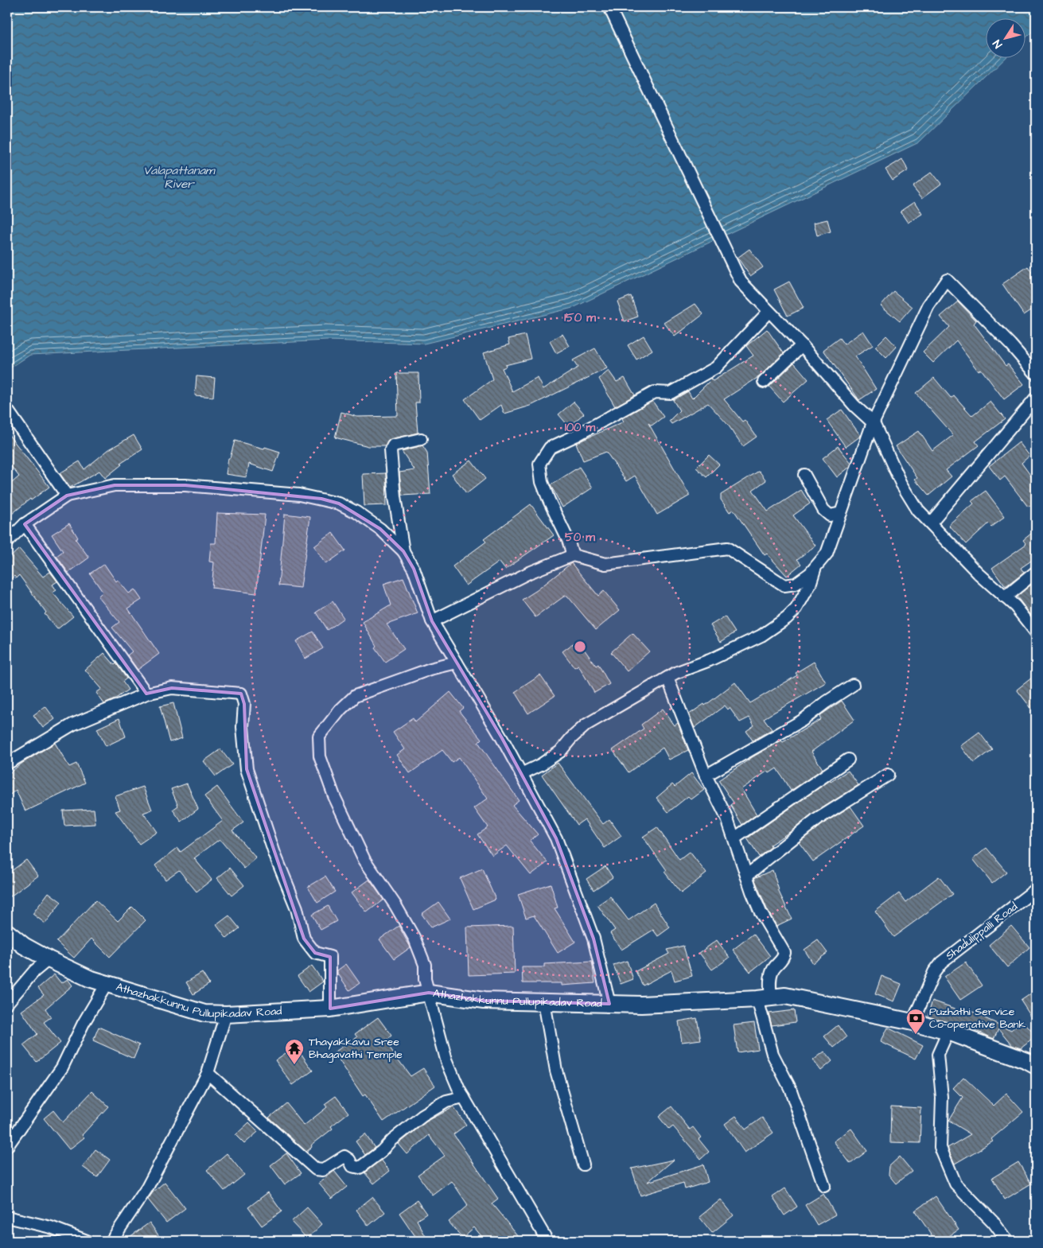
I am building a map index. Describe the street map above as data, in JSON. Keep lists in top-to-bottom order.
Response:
{
  "streets": {
    "main road": ["Athazhakkunnu Pullupikadav Road"],
    "street": ["Shadulippalli Road"]
  },
  "crossings": [
    ["Shadulippalli Road", "Athazhakkunnu Pullupikadav Road"]
  ],
  "water": ["Valapattanam River"],
  "places": {
    "bank": ["Puzhathi Service Co-operative Bank"],
    "temple": ["Thayakkavu Sree Bhagavathi Temple"]
  },
  "north": "bottom left",
  "rings": ["150 m", "100 m", "50 m"]
}
